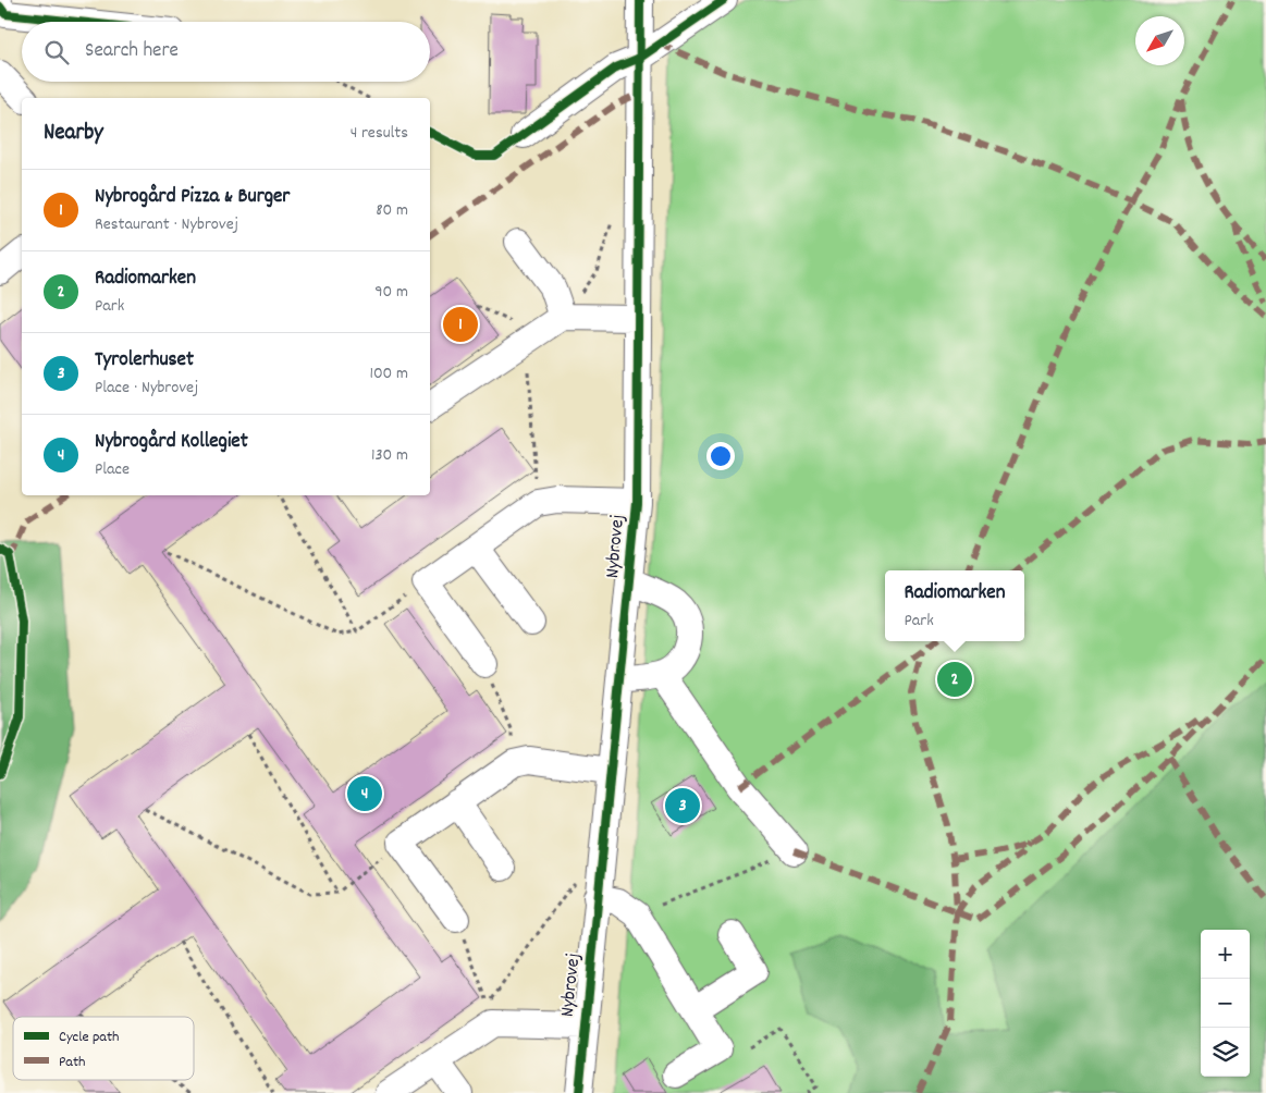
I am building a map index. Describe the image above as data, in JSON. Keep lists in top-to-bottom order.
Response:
{
  "streets": {
    "street": ["Nybrovej"]
  },
  "legend": ["Cycle path", "Path"],
  "north": "bottom left",
  "page": {
    "search": "Search here",
    "heading": ["Nearby", "4 results"],
    "list": [
      {
        "mark": "1",
        "name": "Nybrogård Pizza & Burger",
        "note": "Restaurant · Nybrovej",
        "value": "80 m"
      },
      {
        "mark": "2",
        "name": "Radiomarken",
        "note": "Park",
        "value": "90 m"
      },
      {
        "mark": "3",
        "name": "Tyrolerhuset",
        "note": "Place · Nybrovej",
        "value": "100 m"
      },
      {
        "mark": "4",
        "name": "Nybrogård Kollegiet",
        "note": "Place",
        "value": "130 m"
      }
    ],
    "pins": [
      "1",
      "2",
      "4",
      "3"
    ],
    "popup": ["Radiomarken", "Park"],
    "map_buttons": ["+", "−"]
  }
}
